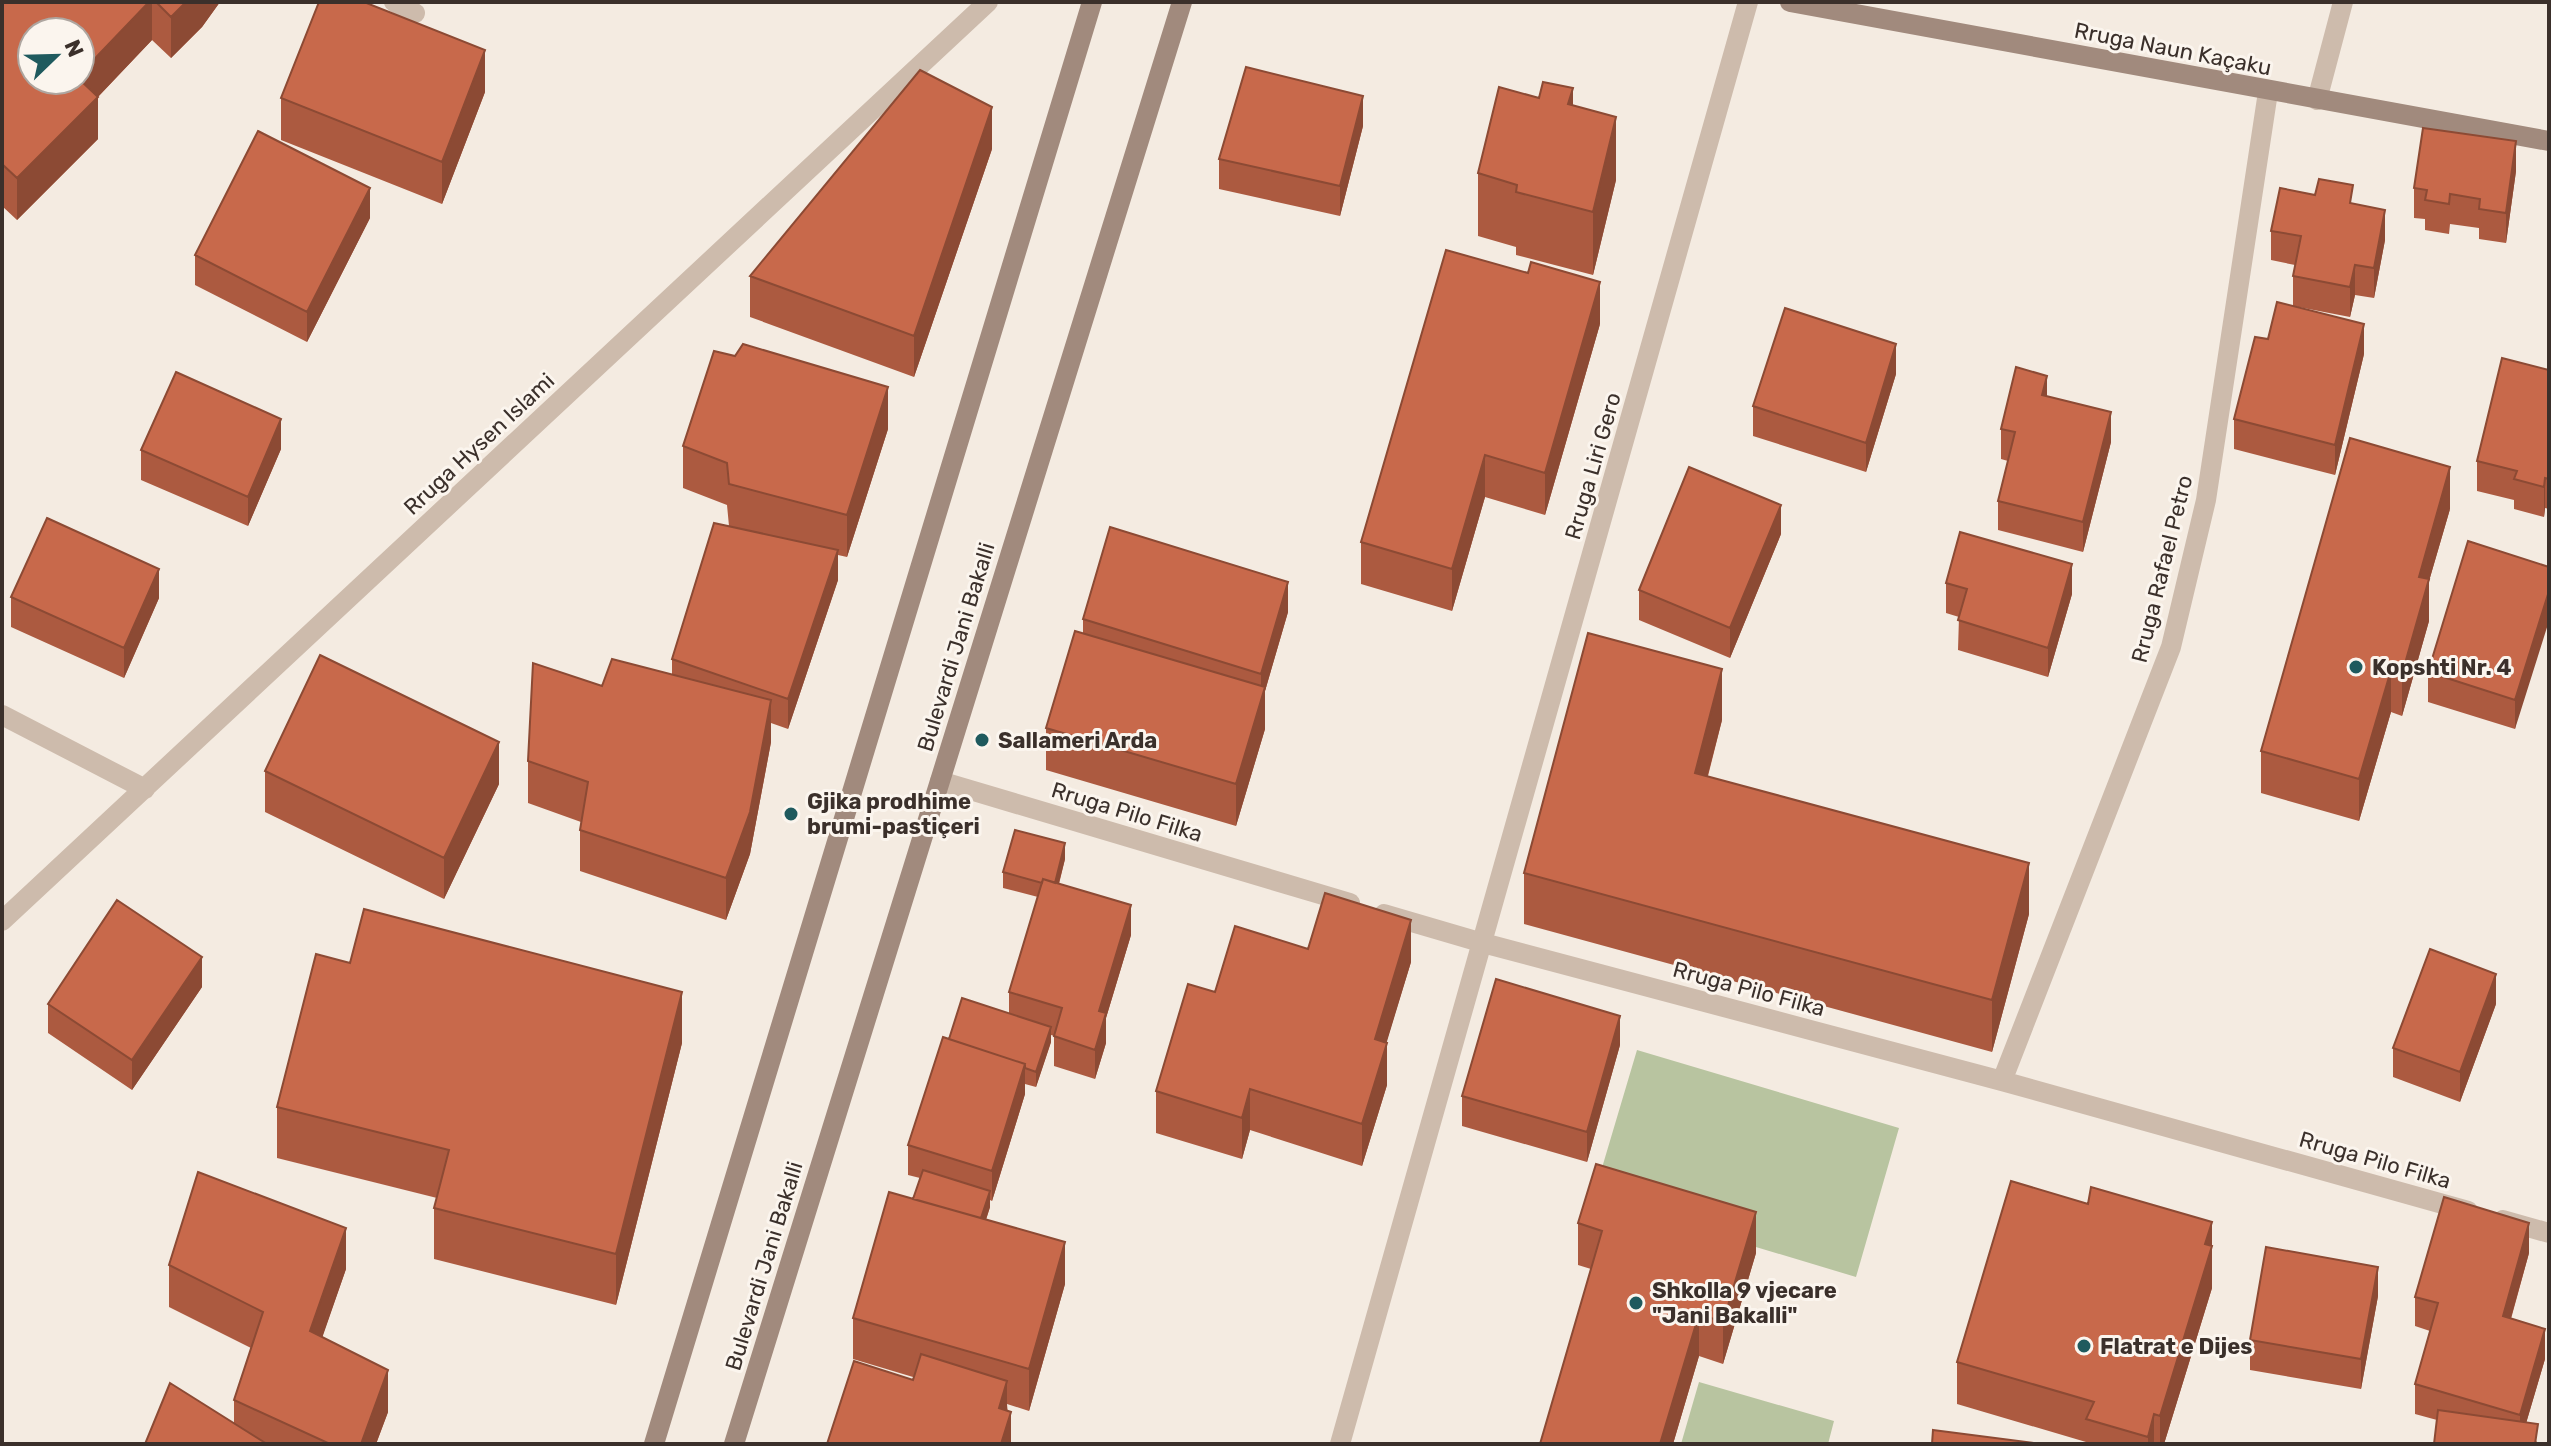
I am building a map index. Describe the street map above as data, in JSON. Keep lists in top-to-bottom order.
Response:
{
  "streets": {
    "main road": ["Rruga Naun Kaçaku", "Bulevardi Jani Bakalli"],
    "street": [
      "Rruga Hysen Islami",
      "Rruga Liri Gero",
      "Rruga Rafael Petro",
      "Rruga Pilo Filka"
    ]
  },
  "crossings": [
    ["Rruga Naun Kaçaku", "Rruga Rafael Petro"],
    ["Rruga Liri Gero", "Rruga Pilo Filka"],
    ["Rruga Rafael Petro", "Rruga Pilo Filka"],
    ["Bulevardi Jani Bakalli", "Rruga Pilo Filka"]
  ],
  "places": [
    "Kopshti Nr. 4",
    "Sallameri Arda",
    "Gjika prodhime brumi-pastiçeri",
    "Shkolla 9 vjecare \"Jani Bakalli\"",
    "Flatrat e Dijes"
  ],
  "north": "top right"
}
